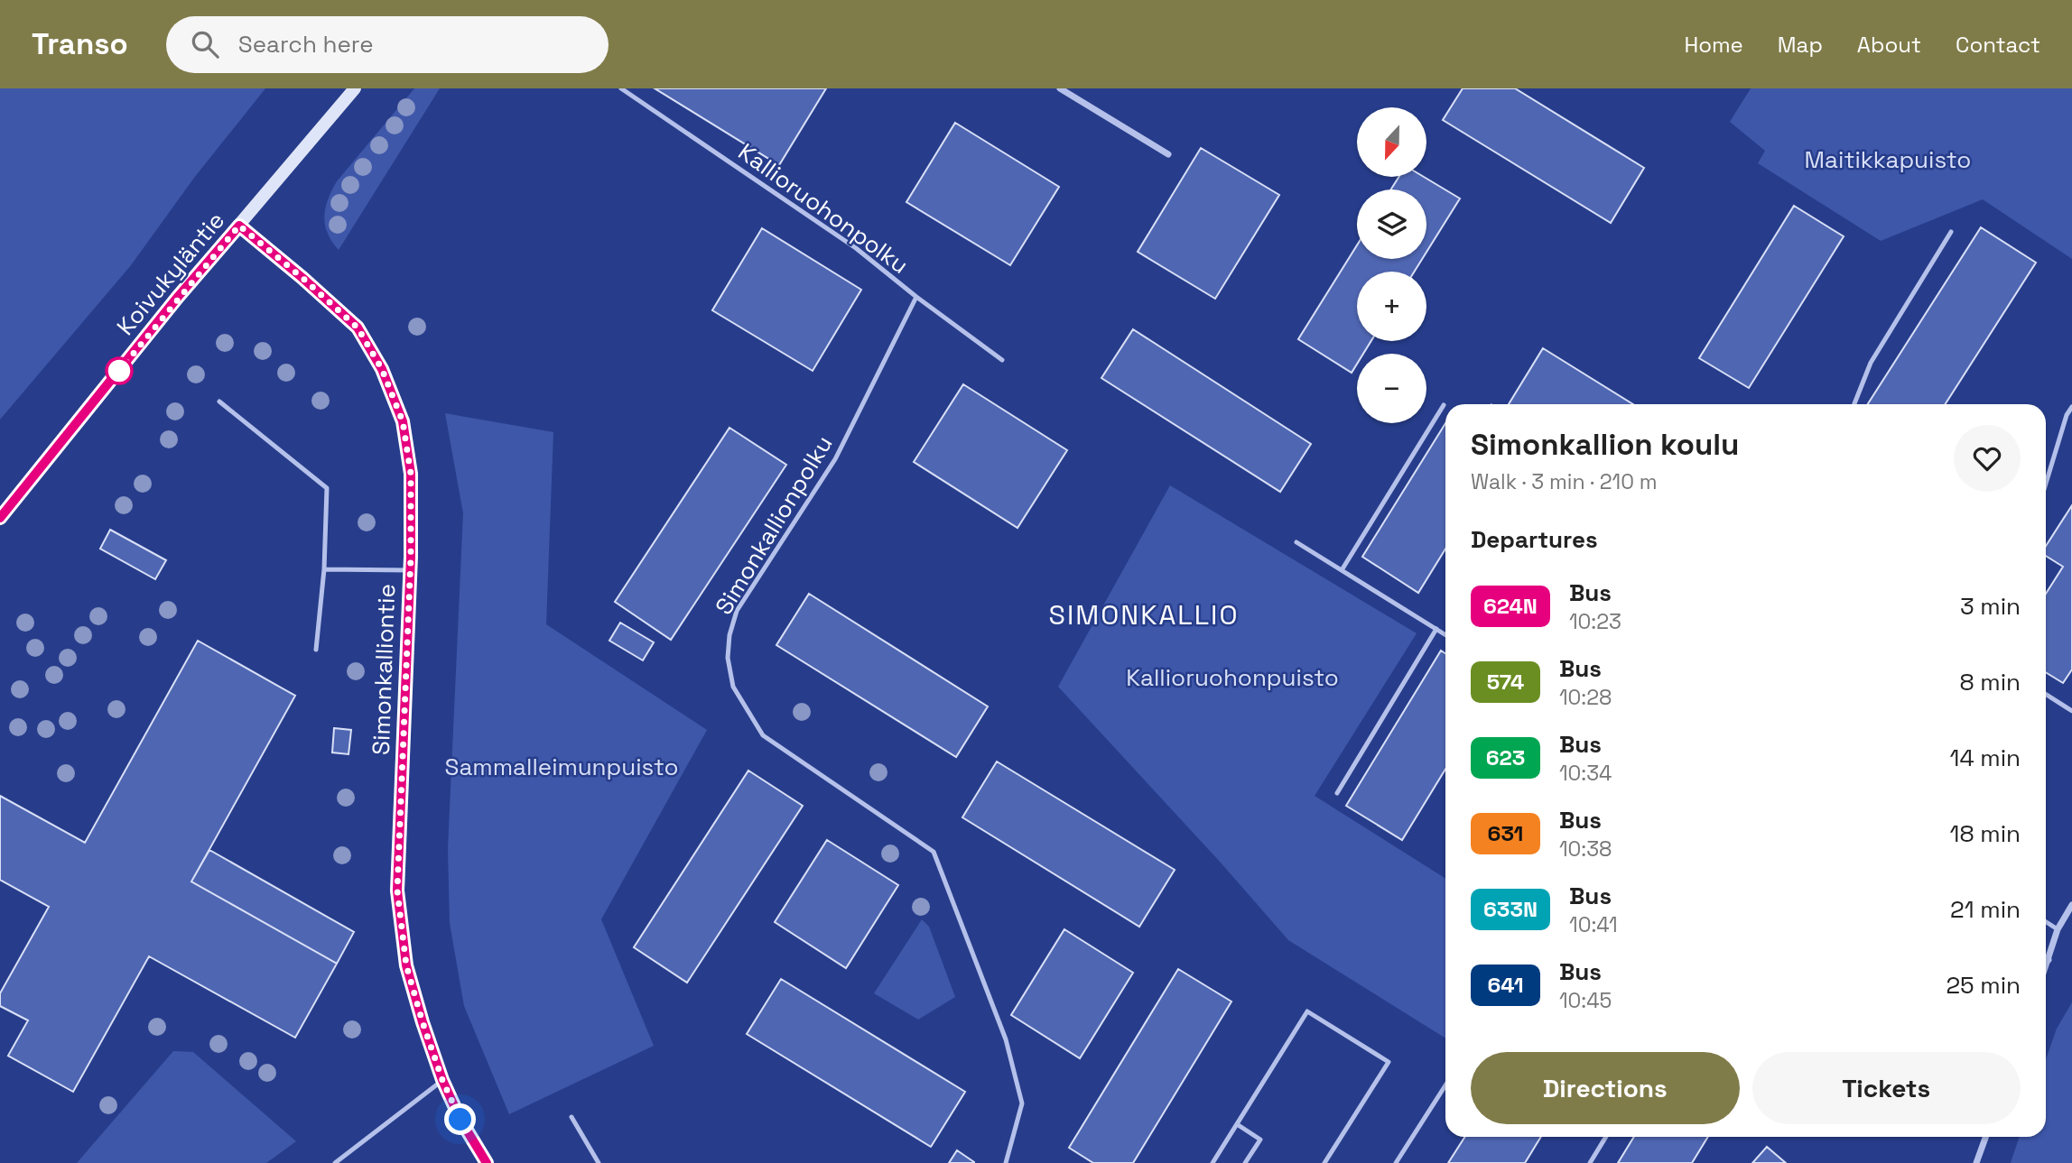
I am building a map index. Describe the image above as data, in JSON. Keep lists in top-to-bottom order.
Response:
{
  "streets": {
    "main road": ["Koivukyläntie", "Simonkalliontie"],
    "lane": ["Kallioruohonpolku", "Simonkallionpolku"]
  },
  "crossings": [
    ["Kallioruohonpolku", "Simonkallionpolku"],
    ["Koivukyläntie", "Simonkalliontie"]
  ],
  "districts": ["SIMONKALLIO"],
  "parks": ["Maitikkapuisto", "Kallioruohonpuisto", "Sammalleimunpuisto"],
  "lines": ["bus line 624N"],
  "north": "bottom",
  "page": {
    "header": "Transo",
    "search": "Search here",
    "nav": [
      "Home",
      "Map",
      "About",
      "Contact"
    ],
    "map_buttons": ["+", "−"],
    "heading": [
      ["Simonkallion koulu", "Walk · 3 min · 210 m"],
      "Departures"
    ],
    "list": [
      {
        "mark": "624N",
        "name": "Bus",
        "note": "10:23",
        "value": "3 min"
      },
      {
        "mark": "574",
        "name": "Bus",
        "note": "10:28",
        "value": "8 min"
      },
      {
        "mark": "623",
        "name": "Bus",
        "note": "10:34",
        "value": "14 min"
      },
      {
        "mark": "631",
        "name": "Bus",
        "note": "10:38",
        "value": "18 min"
      },
      {
        "mark": "633N",
        "name": "Bus",
        "note": "10:41",
        "value": "21 min"
      },
      {
        "mark": "641",
        "name": "Bus",
        "note": "10:45",
        "value": "25 min"
      }
    ],
    "buttons": ["Directions", "Tickets"]
  }
}
